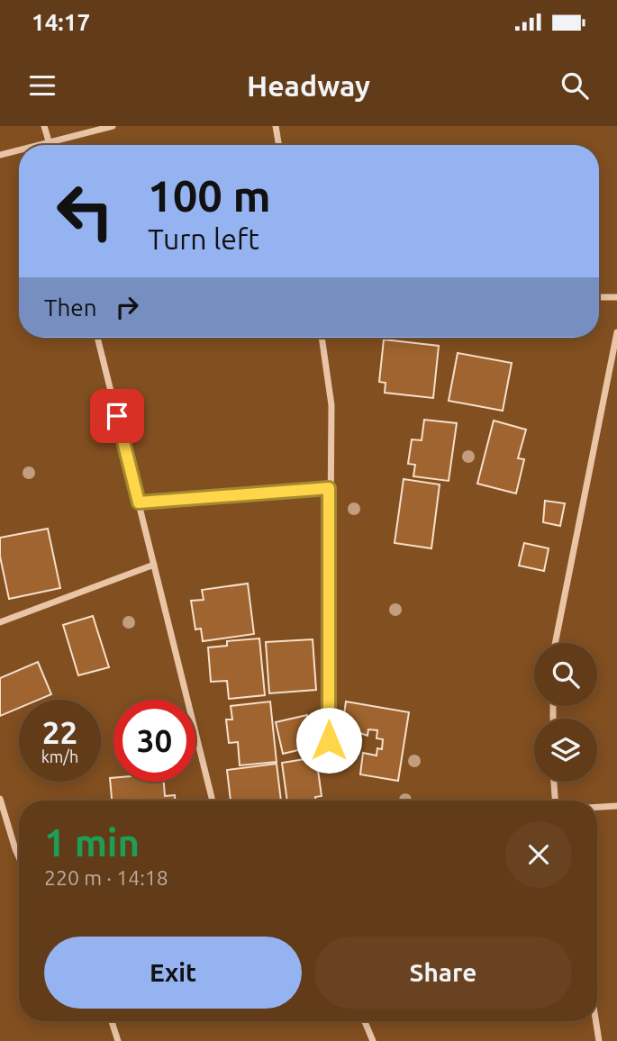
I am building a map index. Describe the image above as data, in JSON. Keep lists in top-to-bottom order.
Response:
{
  "page": {
    "status": "14:17",
    "header": "Headway",
    "turn": ["100 m", "Turn left"],
    "then": "Then",
    "speed": "22 km/h",
    "limit": "30",
    "heading": ["1 min", "220 m · 14:18"],
    "buttons": ["Exit", "Share"]
  }
}
